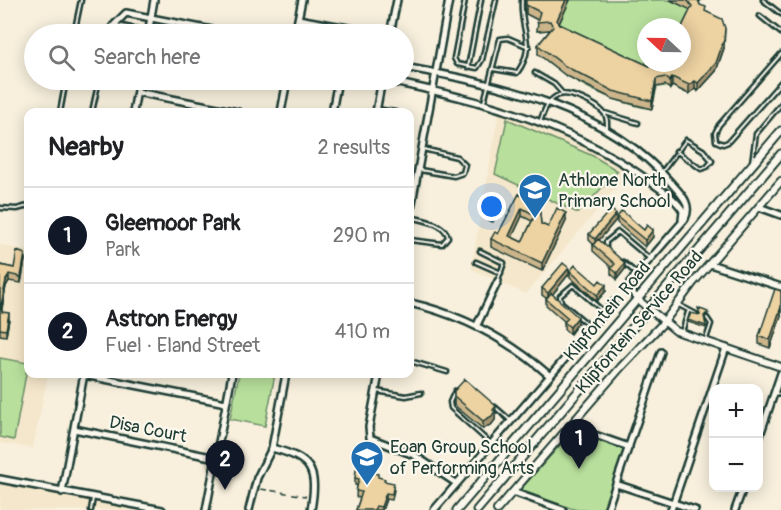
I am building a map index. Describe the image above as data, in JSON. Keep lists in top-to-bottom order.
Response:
{
  "streets": {
    "main road": ["Klipfontein Road"],
    "street": ["Klipfontein Service Road", "Disa Court"]
  },
  "places": {
    "school or university": ["Athlone North Primary School", "Eoan Group School of Performing Arts"]
  },
  "north": "left",
  "page": {
    "search": "Search here",
    "heading": ["Nearby", "2 results"],
    "list": [
      {
        "mark": "1",
        "name": "Gleemoor Park",
        "note": "Park",
        "value": "290 m"
      },
      {
        "mark": "2",
        "name": "Astron Energy",
        "note": "Fuel · Eland Street",
        "value": "410 m"
      }
    ],
    "map_buttons": ["+", "−"],
    "pins": ["1", "2"]
  }
}
